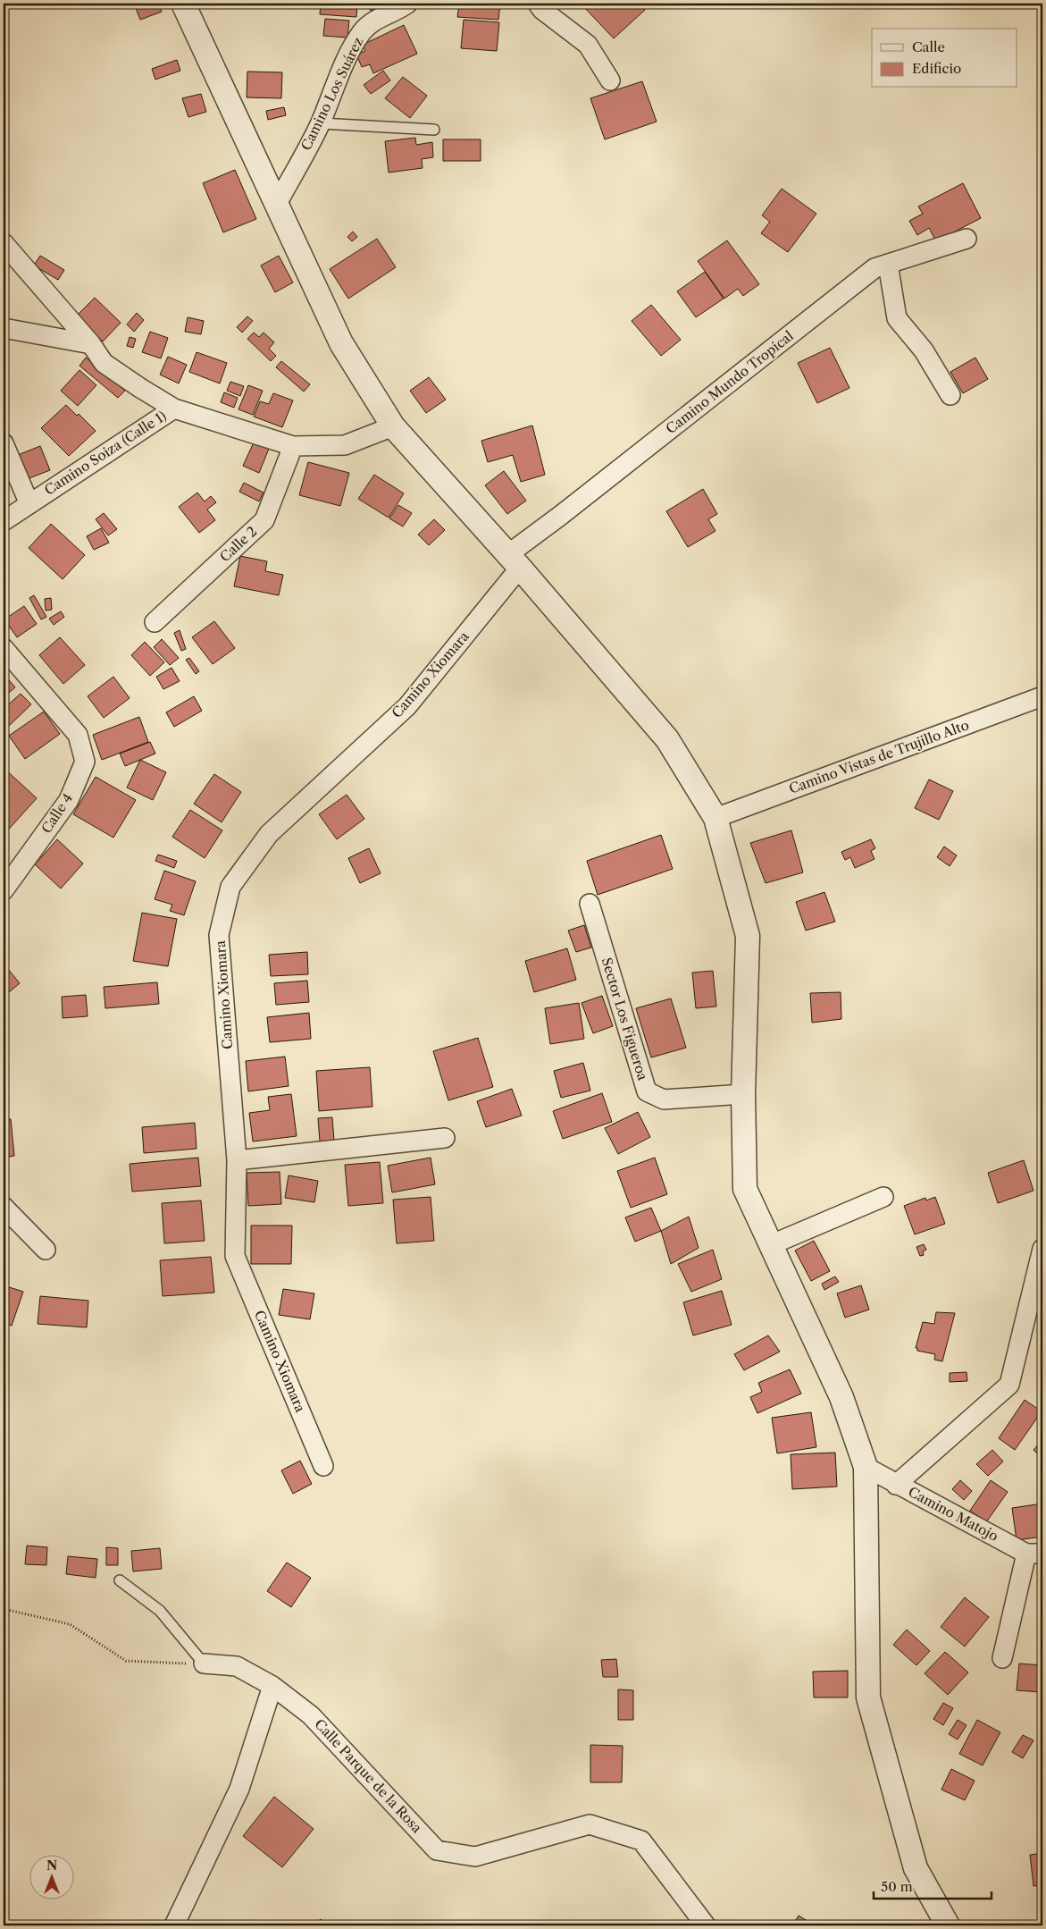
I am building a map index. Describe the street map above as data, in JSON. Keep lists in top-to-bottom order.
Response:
{
  "streets": {
    "street": [
      "Camino Los Suárez",
      "Camino Mundo Tropical",
      "Camino Soiza (Calle 1)",
      "Calle 2",
      "Camino Xiomara",
      "Camino Vistas de Trujillo Alto",
      "Calle 4",
      "Sector Los Figueroa",
      "Camino Matojo",
      "Calle Parque de la Rosa"
    ]
  },
  "crossings": [
    ["Camino Mundo Tropical", "Camino Xiomara"],
    ["Camino Soiza (Calle 1)", "Calle 2"]
  ],
  "legend": ["Calle", "Edificio"],
  "scale_bar": "50 m",
  "north": "top"
}
